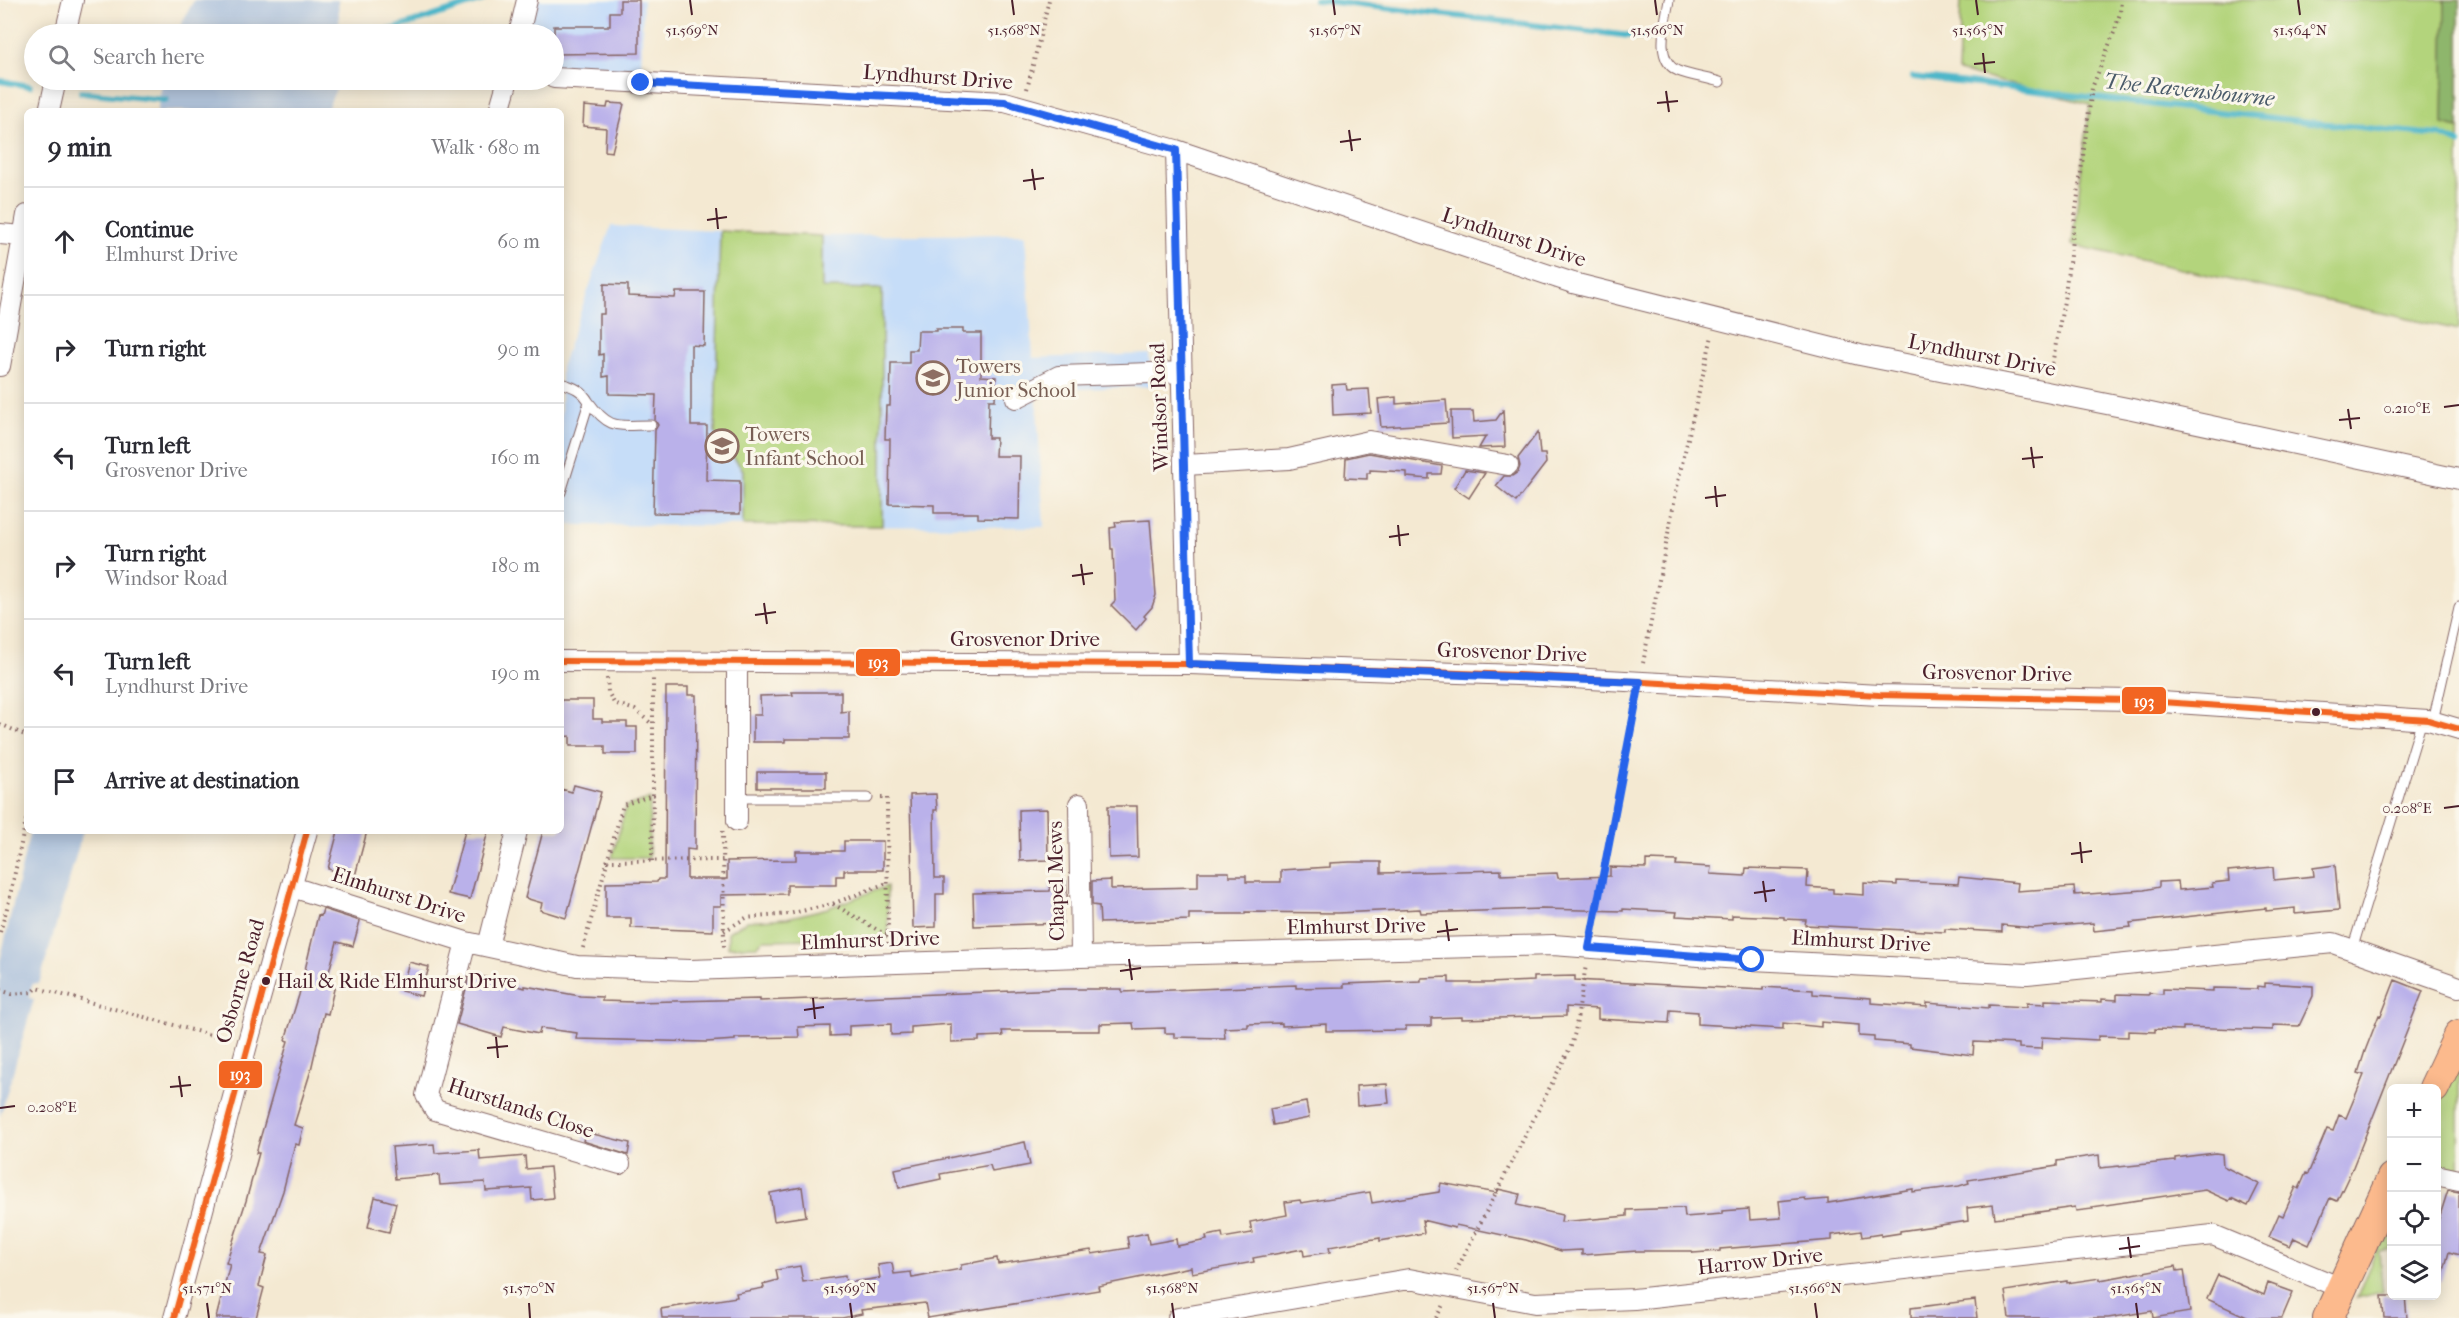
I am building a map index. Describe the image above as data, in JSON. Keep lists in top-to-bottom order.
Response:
{
  "streets": {
    "street": [
      "Lyndhurst Drive",
      "Windsor Road",
      "Grosvenor Drive",
      "Chapel Mews",
      "Elmhurst Drive",
      "Osborne Road",
      "Hurstlands Close",
      "Harrow Drive"
    ]
  },
  "crossings": [
    ["Lyndhurst Drive", "Windsor Road"],
    ["Windsor Road", "Grosvenor Drive"],
    ["Chapel Mews", "Elmhurst Drive"],
    ["Elmhurst Drive", "Osborne Road"],
    ["Elmhurst Drive", "Hurstlands Close"]
  ],
  "water": ["The Ravensbourne"],
  "places": {
    "school or university": ["Towers Junior School", "Towers Infant School"],
    "other": ["Hail & Ride Elmhurst Drive"]
  },
  "lines": ["transit line 193"],
  "page": {
    "search": "Search here",
    "heading": ["9 min", "Walk · 680 m"],
    "list": [
      ["Continue", "Elmhurst Drive", "60 m"],
      ["Turn right", "90 m"],
      ["Turn left", "Grosvenor Drive", "160 m"],
      ["Turn right", "Windsor Road", "180 m"],
      ["Turn left", "Lyndhurst Drive", "190 m"],
      "Arrive at destination"
    ],
    "map_buttons": ["+", "−"]
  },
  "coordinates": [
    "51.569°N",
    "51.568°N",
    "51.567°N",
    "51.566°N",
    "51.565°N",
    "51.564°N",
    "0.210°E",
    "0.208°E",
    "51.571°N",
    "51.570°N"
  ]
}
